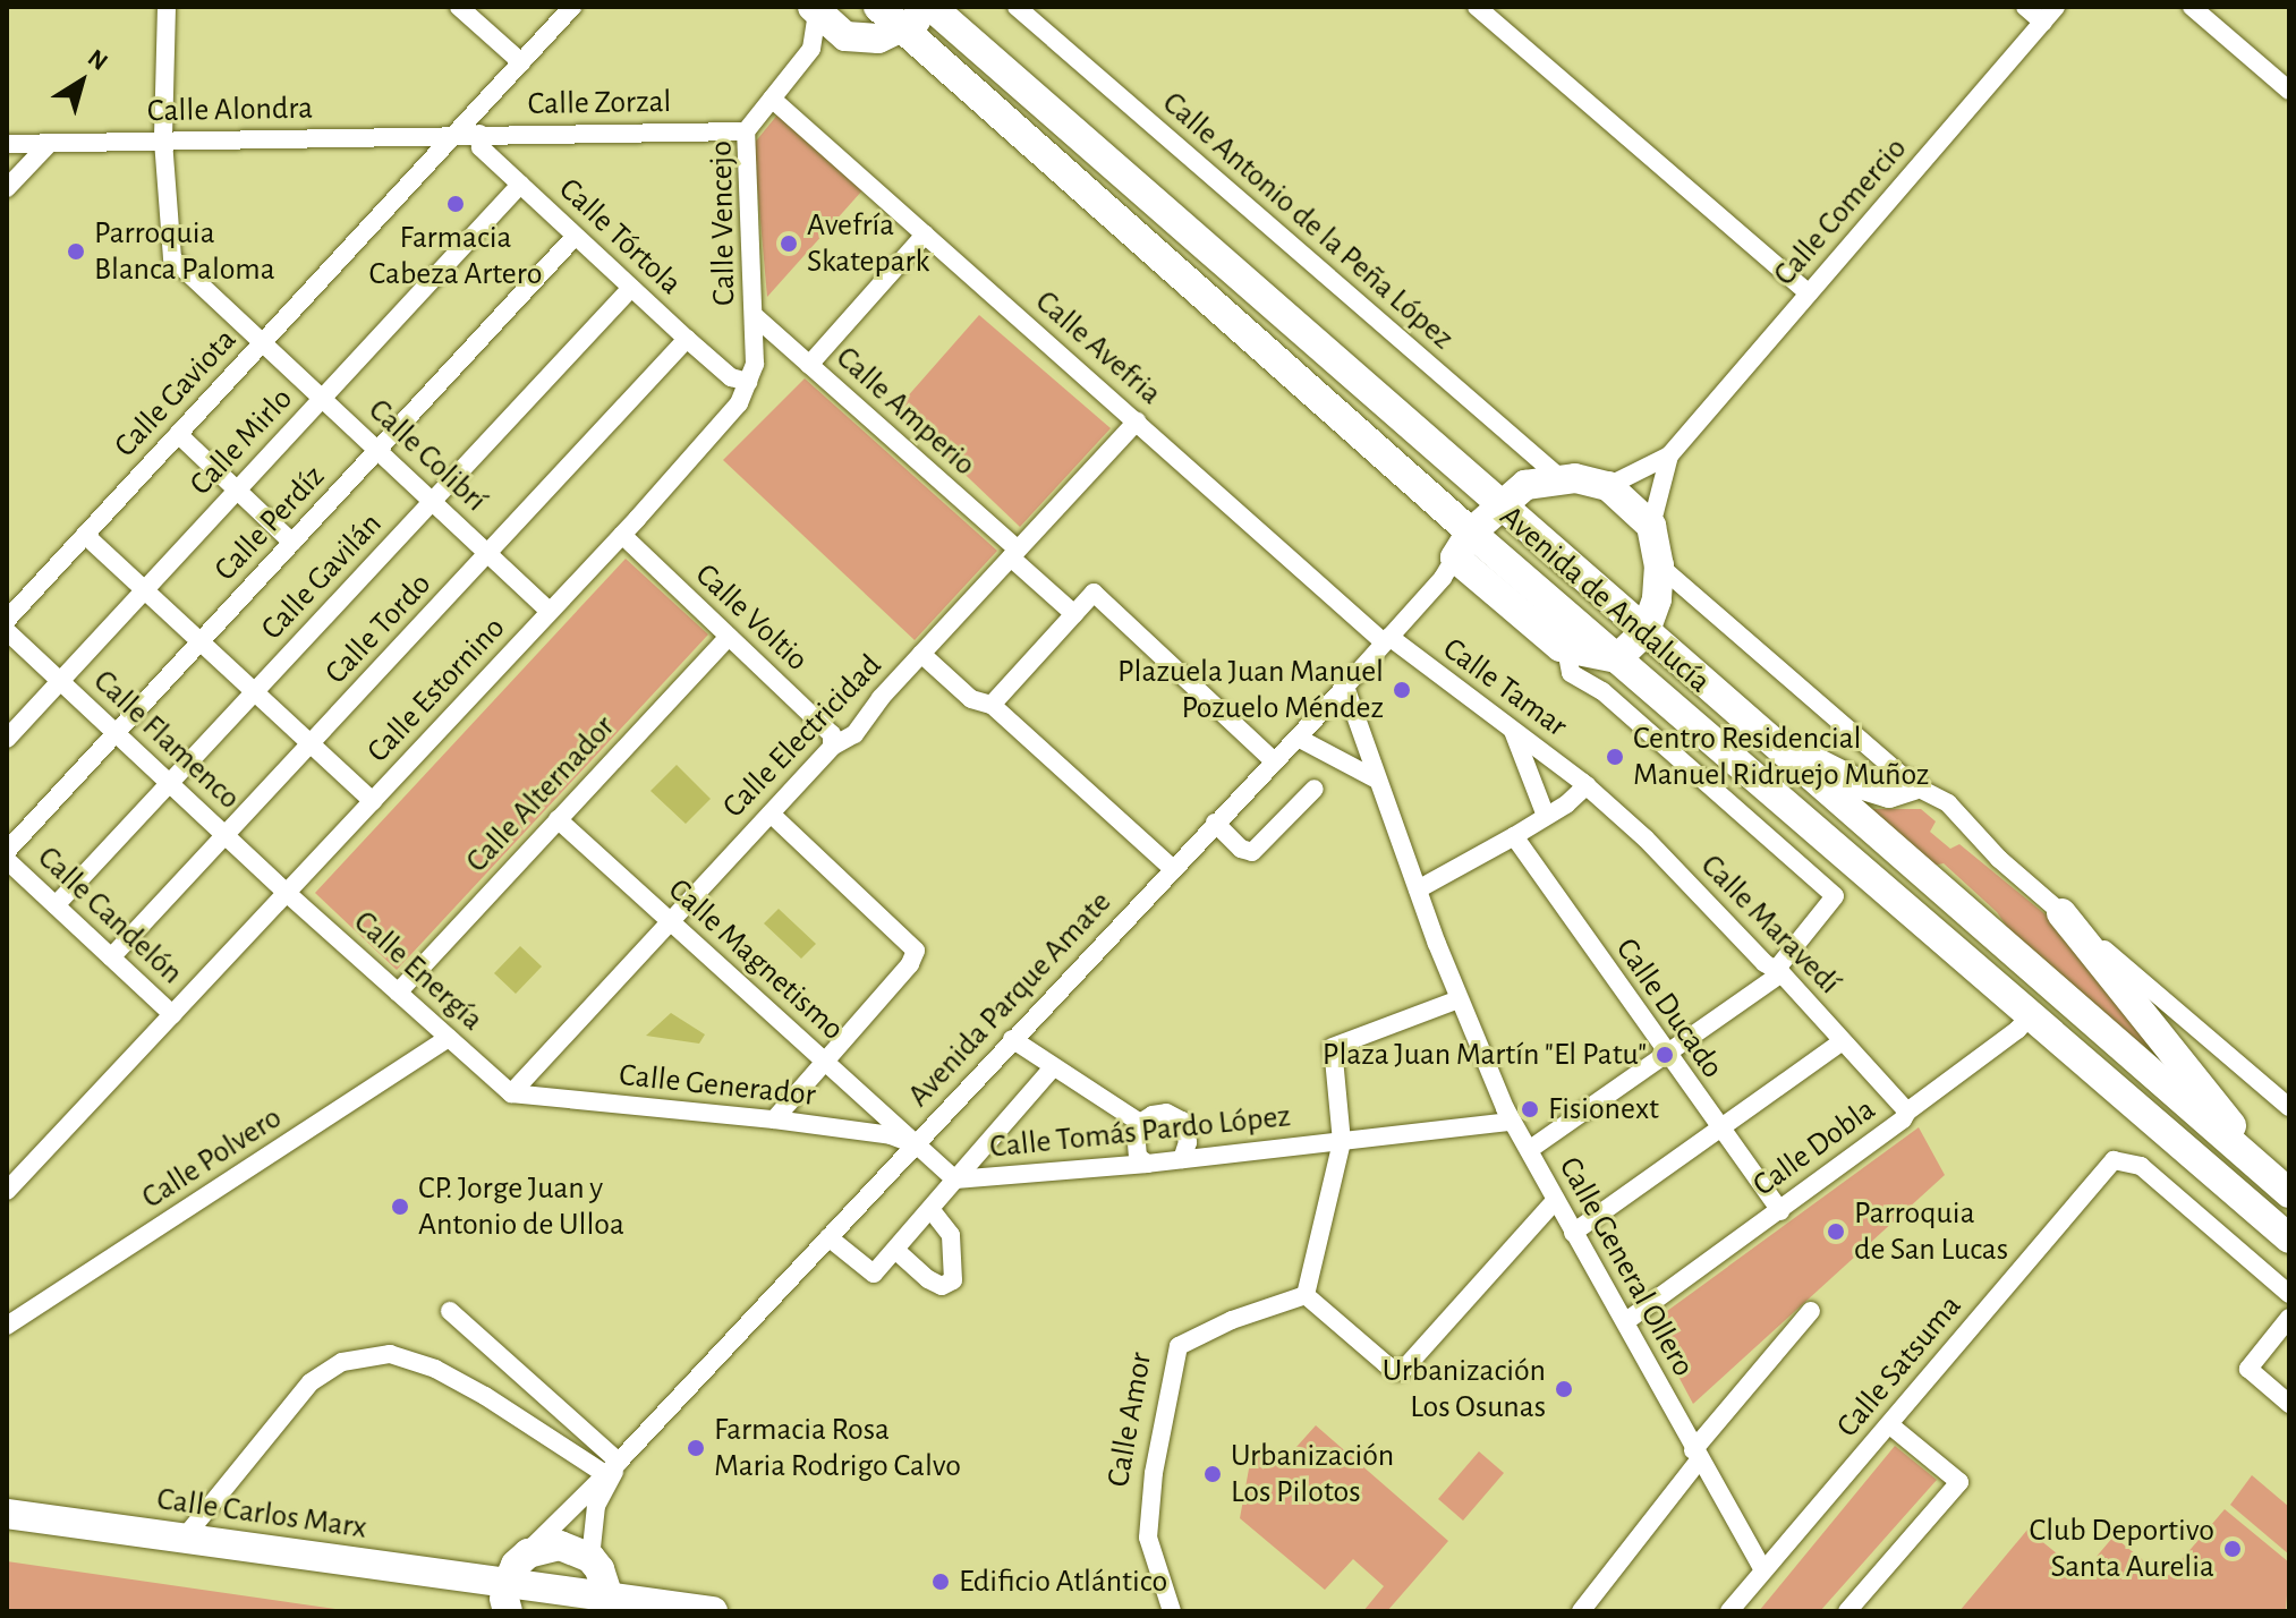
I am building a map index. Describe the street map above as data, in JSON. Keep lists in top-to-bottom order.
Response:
{
  "streets": {
    "main road": ["Avenida de Andalucía", "Calle Carlos Marx"],
    "street": [
      "Calle Zorzal",
      "Calle Alondra",
      "Calle Comercio",
      "Calle Antonio de la Peña López",
      "Calle Vencejo",
      "Calle Tórtola",
      "Calle Avefria",
      "Calle Gaviota",
      "Calle Amperio",
      "Calle Mirlo",
      "Calle Colibrí",
      "Calle Perdíz",
      "Calle Gavilán",
      "Calle Voltio",
      "Calle Tordo",
      "Calle Tamar",
      "Calle Estornino",
      "Calle Electricidad",
      "Calle Flamenco",
      "Calle Alternador",
      "Calle Candelón",
      "Calle Maravedí",
      "Calle Magnetismo",
      "Calle Energía",
      "Avenida Parque Amate",
      "Calle Ducado",
      "Calle Generador",
      "Calle Tomás Pardo López",
      "Calle Dobla",
      "Calle Polvero",
      "Calle General Ollero",
      "Calle Satsuma",
      "Calle Amor"
    ]
  },
  "crossings": [
    ["Calle Zorzal", "Calle Alondra"],
    ["Calle Zorzal", "Calle Vencejo"],
    ["Calle Zorzal", "Calle Tórtola"],
    ["Calle Zorzal", "Calle Gaviota"],
    ["Calle Alondra", "Calle Gaviota"],
    ["Calle Alondra", "Calle Colibrí"],
    ["Calle Vencejo", "Calle Tórtola"],
    ["Calle Vencejo", "Calle Avefria"],
    ["Calle Vencejo", "Calle Amperio"],
    ["Calle Vencejo", "Calle Estornino"],
    ["Calle Tórtola", "Calle Mirlo"],
    ["Calle Tórtola", "Calle Perdíz"],
    ["Calle Tórtola", "Calle Gavilán"],
    ["Calle Tórtola", "Calle Tordo"],
    ["Calle Tórtola", "Calle Estornino"],
    ["Calle Avefria", "Calle Tamar"],
    ["Calle Avefria", "Calle Electricidad"],
    ["Calle Avefria", "Avenida Parque Amate"],
    ["Calle Gaviota", "Calle Colibrí"],
    ["Calle Amperio", "Calle Electricidad"],
    ["Calle Mirlo", "Calle Colibrí"],
    ["Calle Mirlo", "Calle Flamenco"],
    ["Calle Colibrí", "Calle Perdíz"],
    ["Calle Colibrí", "Calle Gavilán"],
    ["Calle Colibrí", "Calle Tordo"],
    ["Calle Colibrí", "Calle Estornino"],
    ["Calle Perdíz", "Calle Flamenco"],
    ["Calle Gavilán", "Calle Flamenco"],
    ["Calle Gavilán", "Calle Candelón"],
    ["Avenida de Andalucía", "Avenida Parque Amate"],
    ["Avenida de Andalucía", "Calle Dobla"],
    ["Calle Voltio", "Calle Estornino"],
    ["Calle Voltio", "Calle Electricidad"],
    ["Calle Voltio", "Calle Alternador"],
    ["Calle Tordo", "Calle Flamenco"],
    ["Calle Tordo", "Calle Candelón"],
    ["Calle Tamar", "Calle Maravedí"],
    ["Calle Tamar", "Avenida Parque Amate"],
    ["Calle Estornino", "Calle Flamenco"],
    ["Calle Estornino", "Calle Candelón"],
    ["Calle Estornino", "Calle Energía"],
    ["Calle Electricidad", "Calle Magnetismo"],
    ["Calle Electricidad", "Calle Energía"],
    ["Calle Electricidad", "Calle Generador"],
    ["Calle Flamenco", "Calle Energía"],
    ["Calle Alternador", "Calle Magnetismo"],
    ["Calle Alternador", "Calle Energía"],
    ["Calle Maravedí", "Calle Dobla"],
    ["Calle Magnetismo", "Avenida Parque Amate"],
    ["Calle Magnetismo", "Calle Generador"],
    ["Calle Magnetismo", "Calle Tomás Pardo López"],
    ["Calle Energía", "Calle Generador"],
    ["Calle Energía", "Calle Polvero"],
    ["Avenida Parque Amate", "Calle Generador"],
    ["Avenida Parque Amate", "Calle Tomás Pardo López"],
    ["Avenida Parque Amate", "Calle General Ollero"],
    ["Avenida Parque Amate", "Calle Carlos Marx"],
    ["Calle Ducado", "Calle Dobla"],
    ["Calle Tomás Pardo López", "Calle General Ollero"],
    ["Calle Dobla", "Calle General Ollero"],
    ["Calle General Ollero", "Calle Satsuma"]
  ],
  "places": [
    "Farmacia Cabeza Artero",
    "Avefría Skatepark",
    "Parroquia Blanca Paloma",
    "Plazuela Juan Manuel Pozuelo Méndez",
    "Centro Residencial Manuel Ridruejo Muñoz",
    "Plaza Juan Martín \"El Patu\"",
    "Fisionext",
    "CP. Jorge Juan y Antonio de Ulloa",
    "Parroquia de San Lucas",
    "Urbanización Los Osunas",
    "Farmacia Rosa Maria Rodrigo Calvo",
    "Urbanización Los Pilotos",
    "Club Deportivo Santa Aurelia",
    "Edificio Atlántico"
  ],
  "north": "top right"
}
